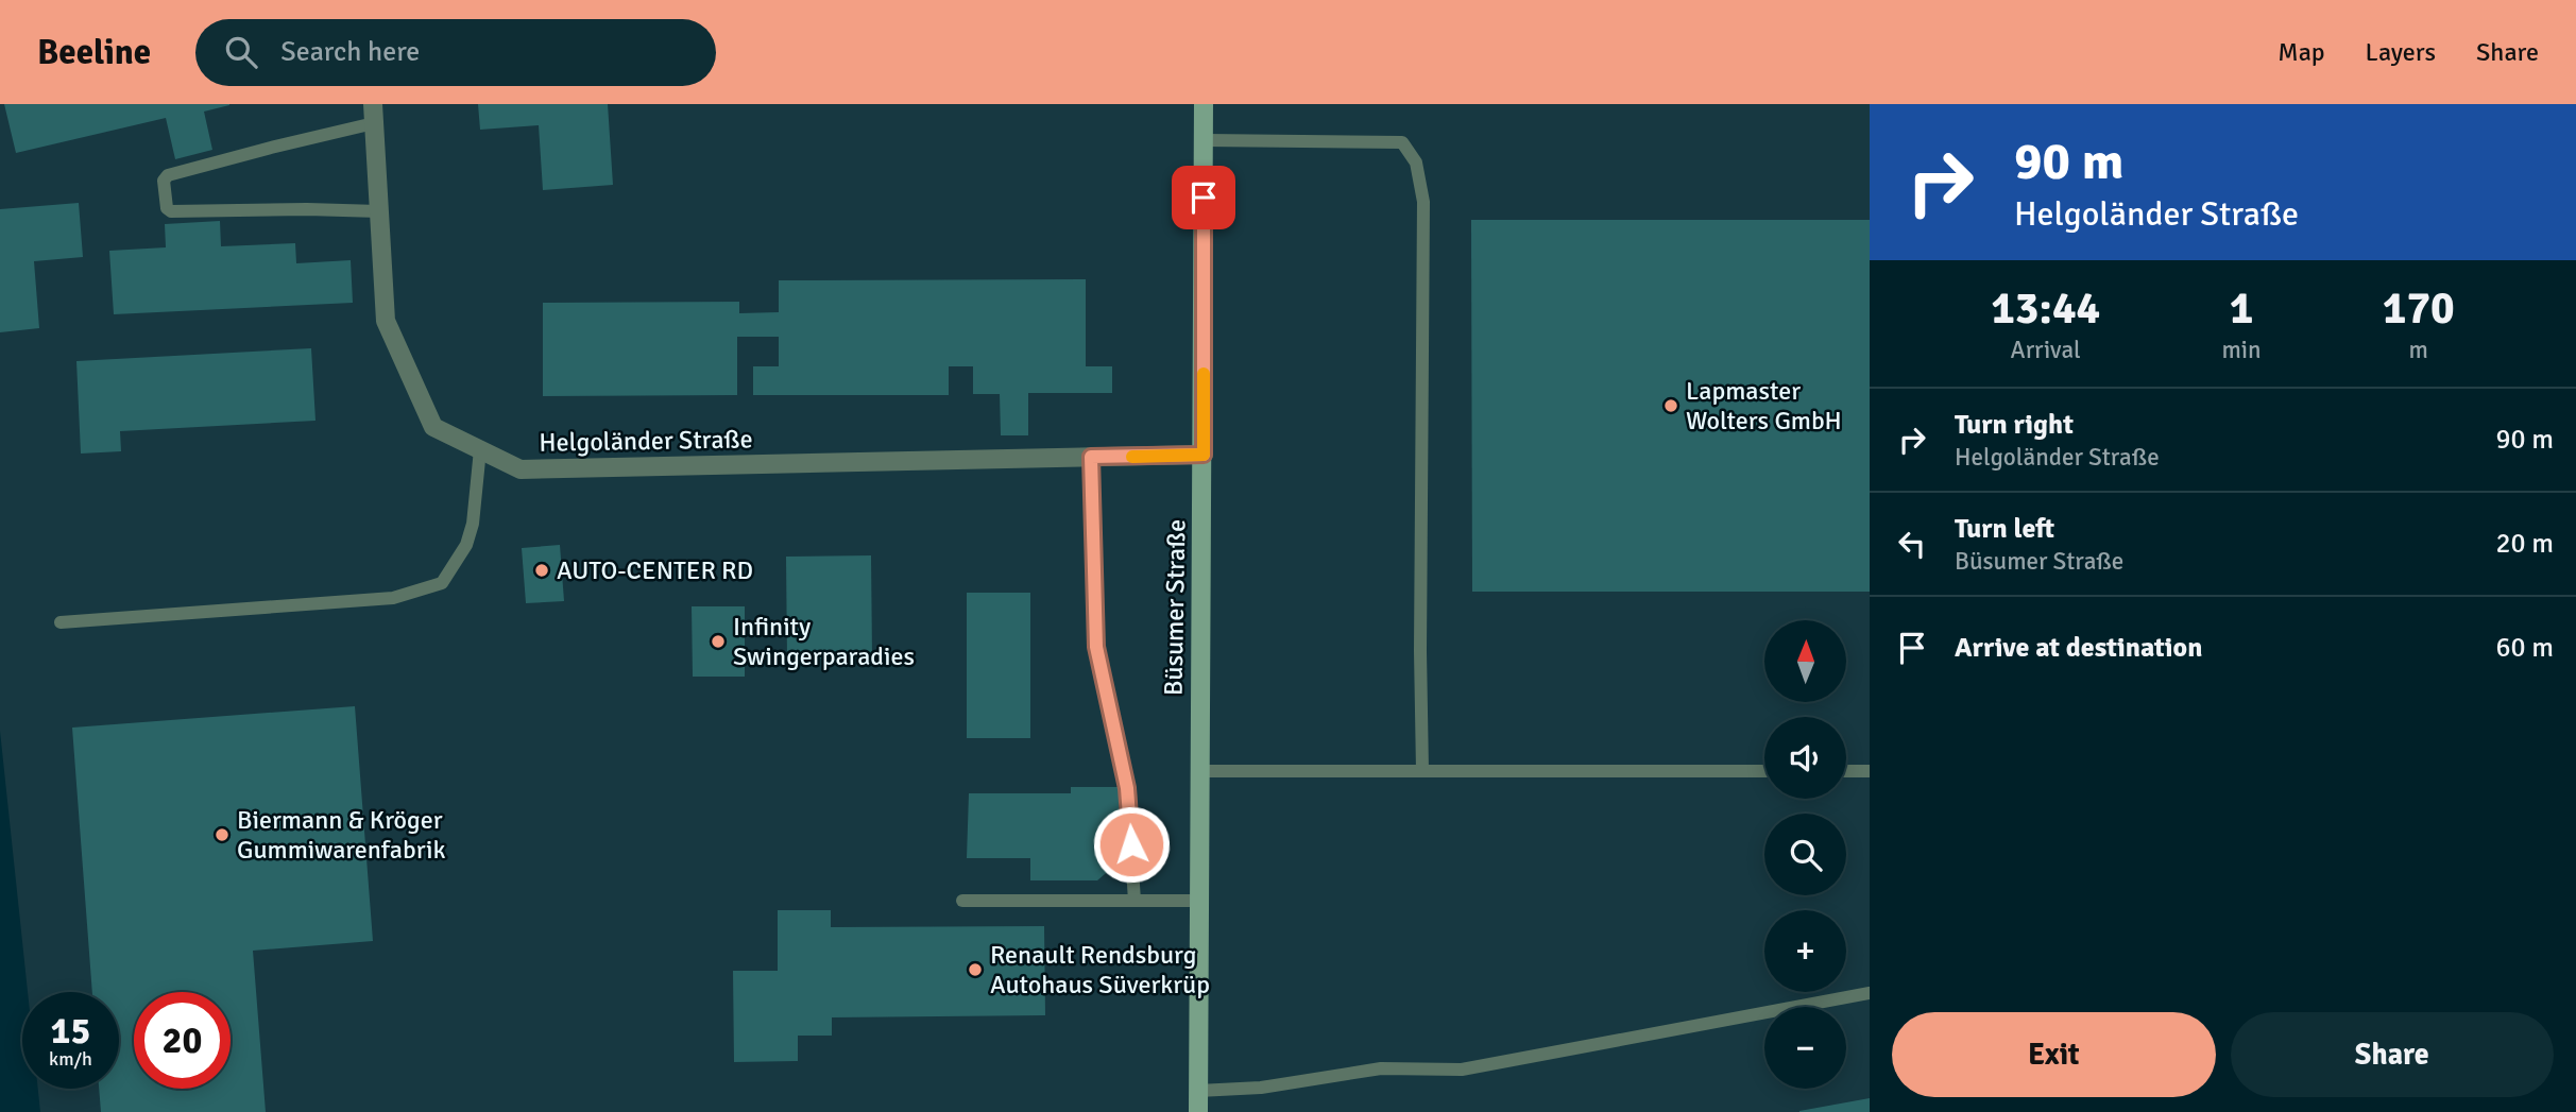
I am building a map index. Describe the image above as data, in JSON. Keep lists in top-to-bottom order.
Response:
{
  "streets": {
    "street": ["Helgoländer Straße", "Büsumer Straße"]
  },
  "crossings": [
    ["Helgoländer Straße", "Büsumer Straße"]
  ],
  "places": [
    "Lapmaster Wolters GmbH",
    "AUTO-CENTER RD",
    "Infinity Swingerparadies",
    "Biermann & Kröger Gummiwarenfabrik",
    "Renault Rendsburg Autohaus Süverkrüp"
  ],
  "north": "top",
  "page": {
    "header": "Beeline",
    "search": "Search here",
    "nav": ["Map", "Layers", "Share"],
    "turn": ["90 m", "Helgoländer Straße"],
    "eta": [
      "13:44",
      "Arrival",
      "1",
      "min",
      "170",
      "m"
    ],
    "list": [
      {
        "name": "Turn right",
        "note": "Helgoländer Straße",
        "value": "90 m"
      },
      {
        "name": "Turn left",
        "note": "Büsumer Straße",
        "value": "20 m"
      },
      {
        "name": "Arrive at destination",
        "value": "60 m"
      }
    ],
    "map_buttons": ["+", "−"],
    "speed": "15 km/h",
    "limit": "20",
    "buttons": ["Exit", "Share"]
  }
}
